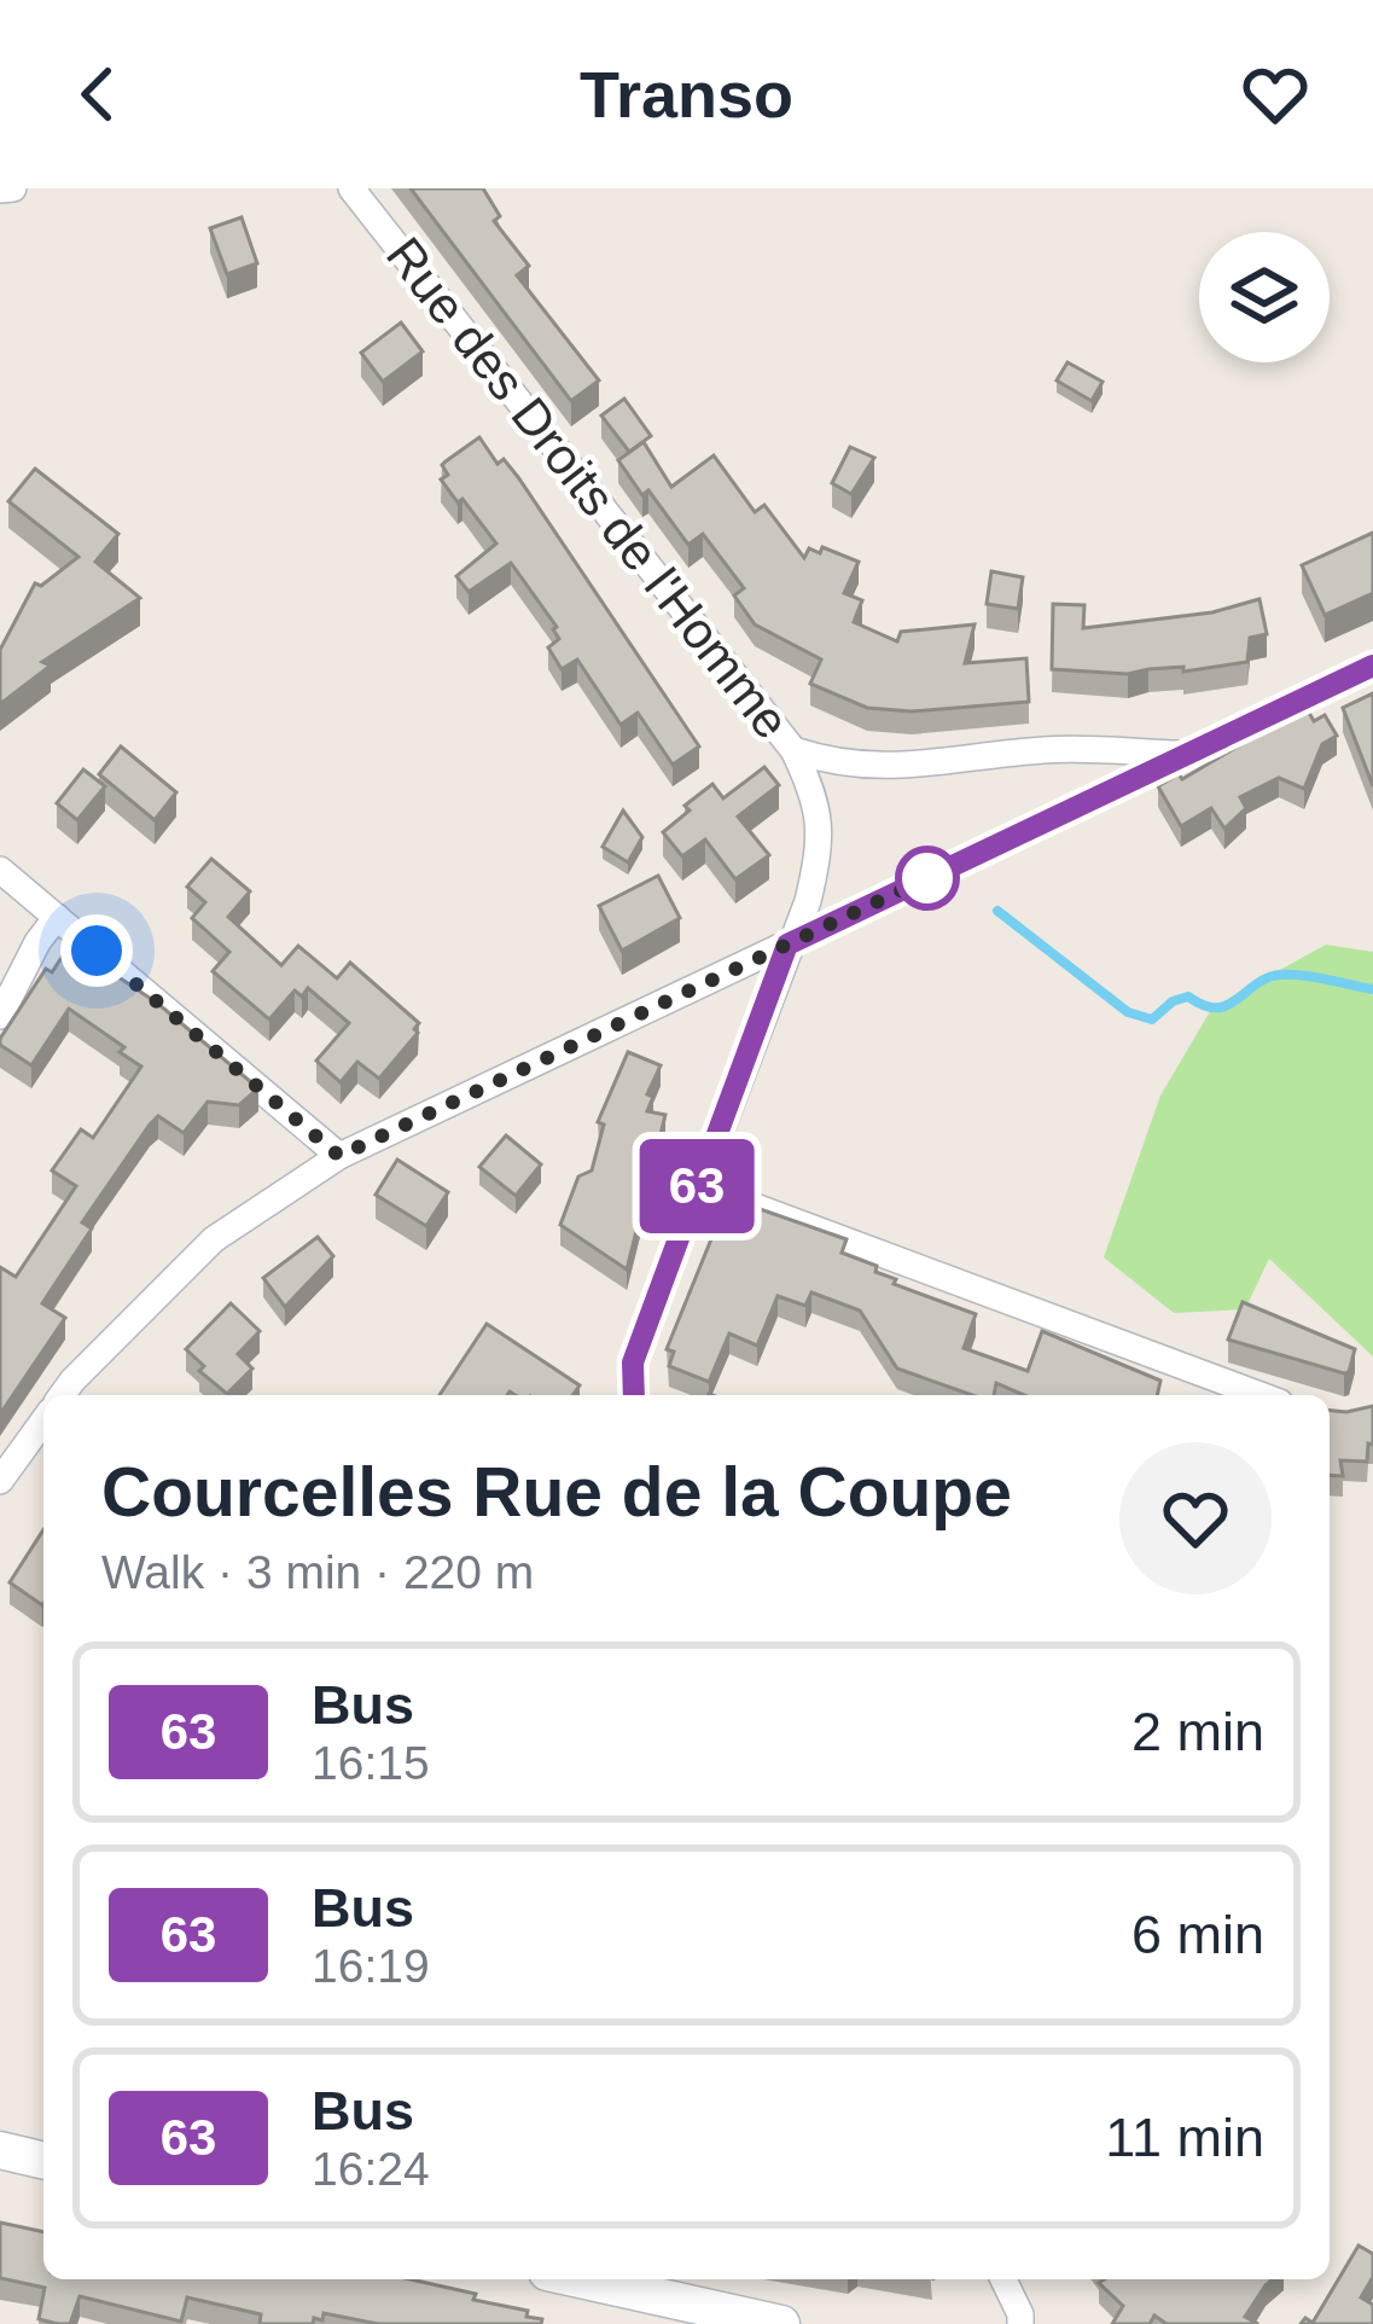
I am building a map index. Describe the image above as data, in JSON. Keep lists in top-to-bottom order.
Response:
{
  "streets": {
    "street": ["Rue des Droits de l'Homme"]
  },
  "lines": ["bus line 63"],
  "page": {
    "header": "Transo",
    "on_map": "63",
    "heading": ["Courcelles Rue de la Coupe", "Walk · 3 min · 220 m"],
    "list": [
      {
        "mark": "63",
        "name": "Bus",
        "note": "16:15",
        "value": "2 min"
      },
      {
        "mark": "63",
        "name": "Bus",
        "note": "16:19",
        "value": "6 min"
      },
      {
        "mark": "63",
        "name": "Bus",
        "note": "16:24",
        "value": "11 min"
      }
    ]
  }
}
